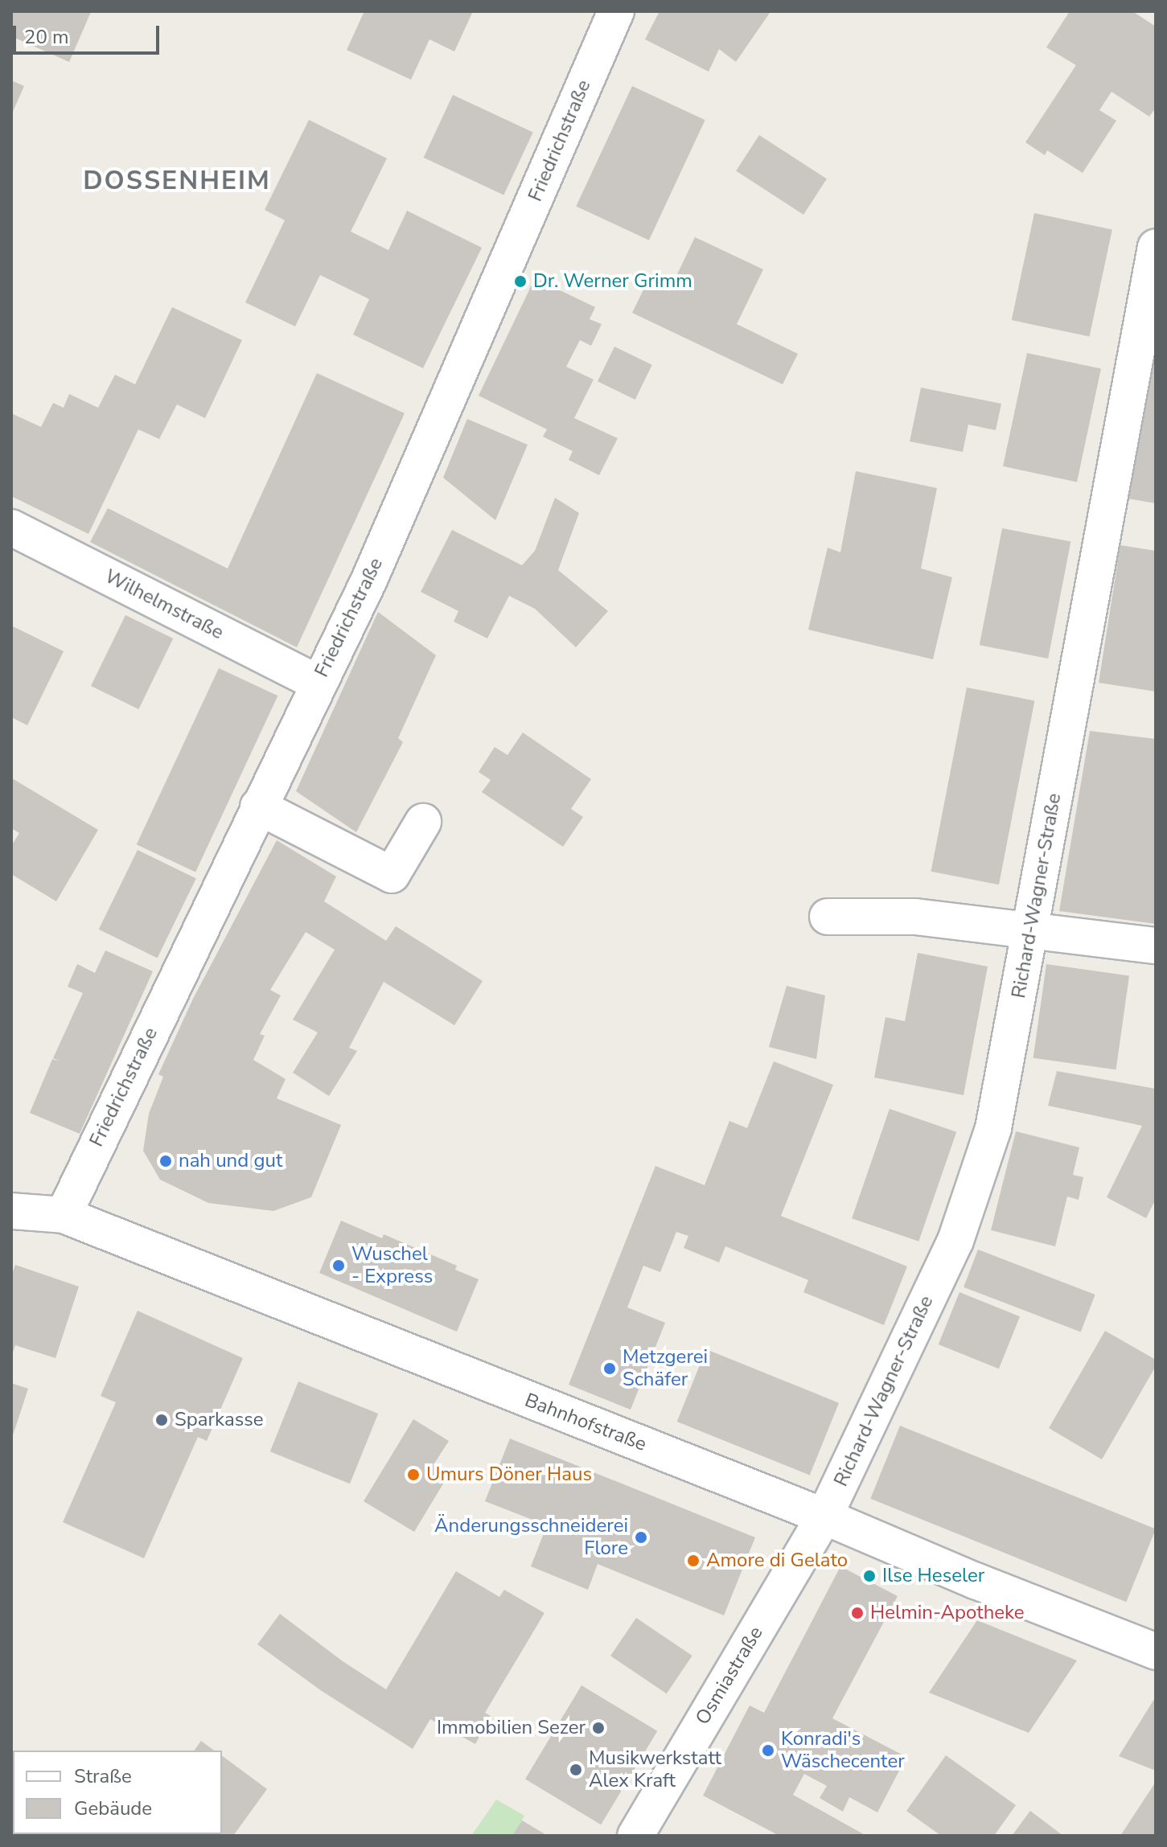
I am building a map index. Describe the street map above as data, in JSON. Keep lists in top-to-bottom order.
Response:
{
  "streets": {
    "street": [
      "Friedrichstraße",
      "Wilhelmstraße",
      "Richard-Wagner-Straße",
      "Bahnhofstraße",
      "Osmiastraße"
    ]
  },
  "crossings": [
    ["Friedrichstraße", "Wilhelmstraße"],
    ["Friedrichstraße", "Bahnhofstraße"],
    ["Richard-Wagner-Straße", "Bahnhofstraße"],
    ["Richard-Wagner-Straße", "Osmiastraße"],
    ["Bahnhofstraße", "Osmiastraße"]
  ],
  "districts": ["DOSSENHEIM"],
  "places": [
    "Dr. Werner Grimm",
    "nah und gut",
    "Wuschel - Express",
    "Metzgerei Schäfer",
    "Sparkasse",
    "Umurs Döner Haus",
    "Änderungsschneiderei Flore",
    "Amore di Gelato",
    "Ilse Heseler",
    "Helmin-Apotheke",
    "Immobilien Sezer",
    "Konradi's Wäschecenter",
    "Musikwerkstatt Alex Kraft"
  ],
  "legend": ["Straße", "Gebäude"],
  "scale_bar": "20 m"
}
